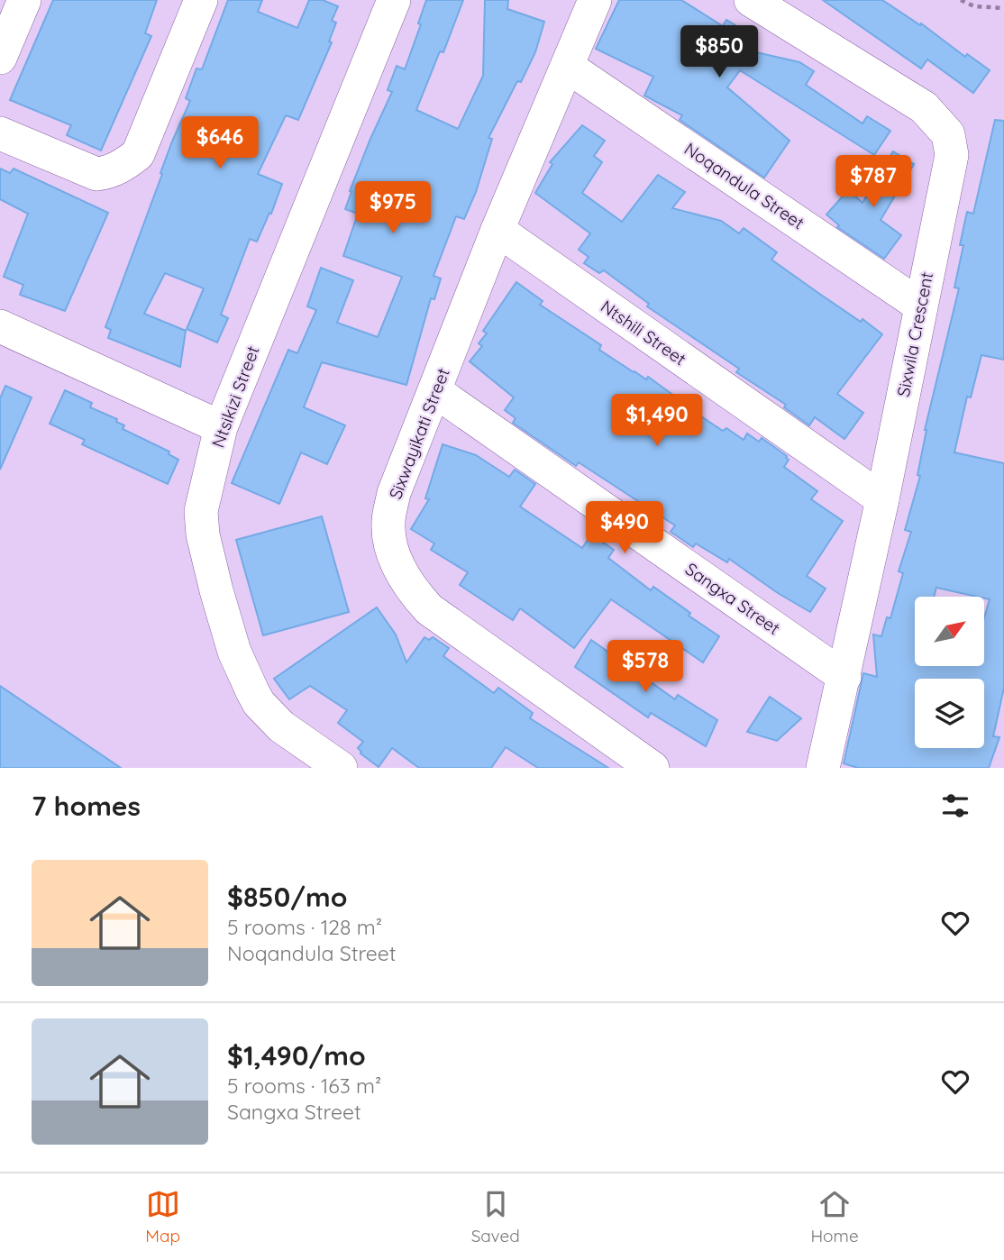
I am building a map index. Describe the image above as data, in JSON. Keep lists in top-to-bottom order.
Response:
{
  "streets": {
    "street": [
      "Noqandula Street",
      "Ntshili Street",
      "Sixwila Crescent",
      "Ntsikizi Street",
      "Sixwayikati Street",
      "Sangxa Street"
    ]
  },
  "crossings": [
    ["Noqandula Street", "Sixwila Crescent"],
    ["Noqandula Street", "Sixwayikati Street"],
    ["Ntshili Street", "Sixwila Crescent"],
    ["Ntshili Street", "Sixwayikati Street"],
    ["Sixwila Crescent", "Sangxa Street"],
    ["Sixwayikati Street", "Sangxa Street"]
  ],
  "north": "top right",
  "page": {
    "price": [
      "$850",
      "$646",
      "$787",
      "$975",
      "$1,490",
      "$490",
      "$578"
    ],
    "heading": "7 homes",
    "list": [
      {
        "name": "$850/mo",
        "note": "5 rooms · 128 m² · Noqandula Street"
      },
      {
        "name": "$1,490/mo",
        "note": "5 rooms · 163 m² · Sangxa Street"
      }
    ],
    "tabs": ["Map", "Saved", "Home"]
  }
}
